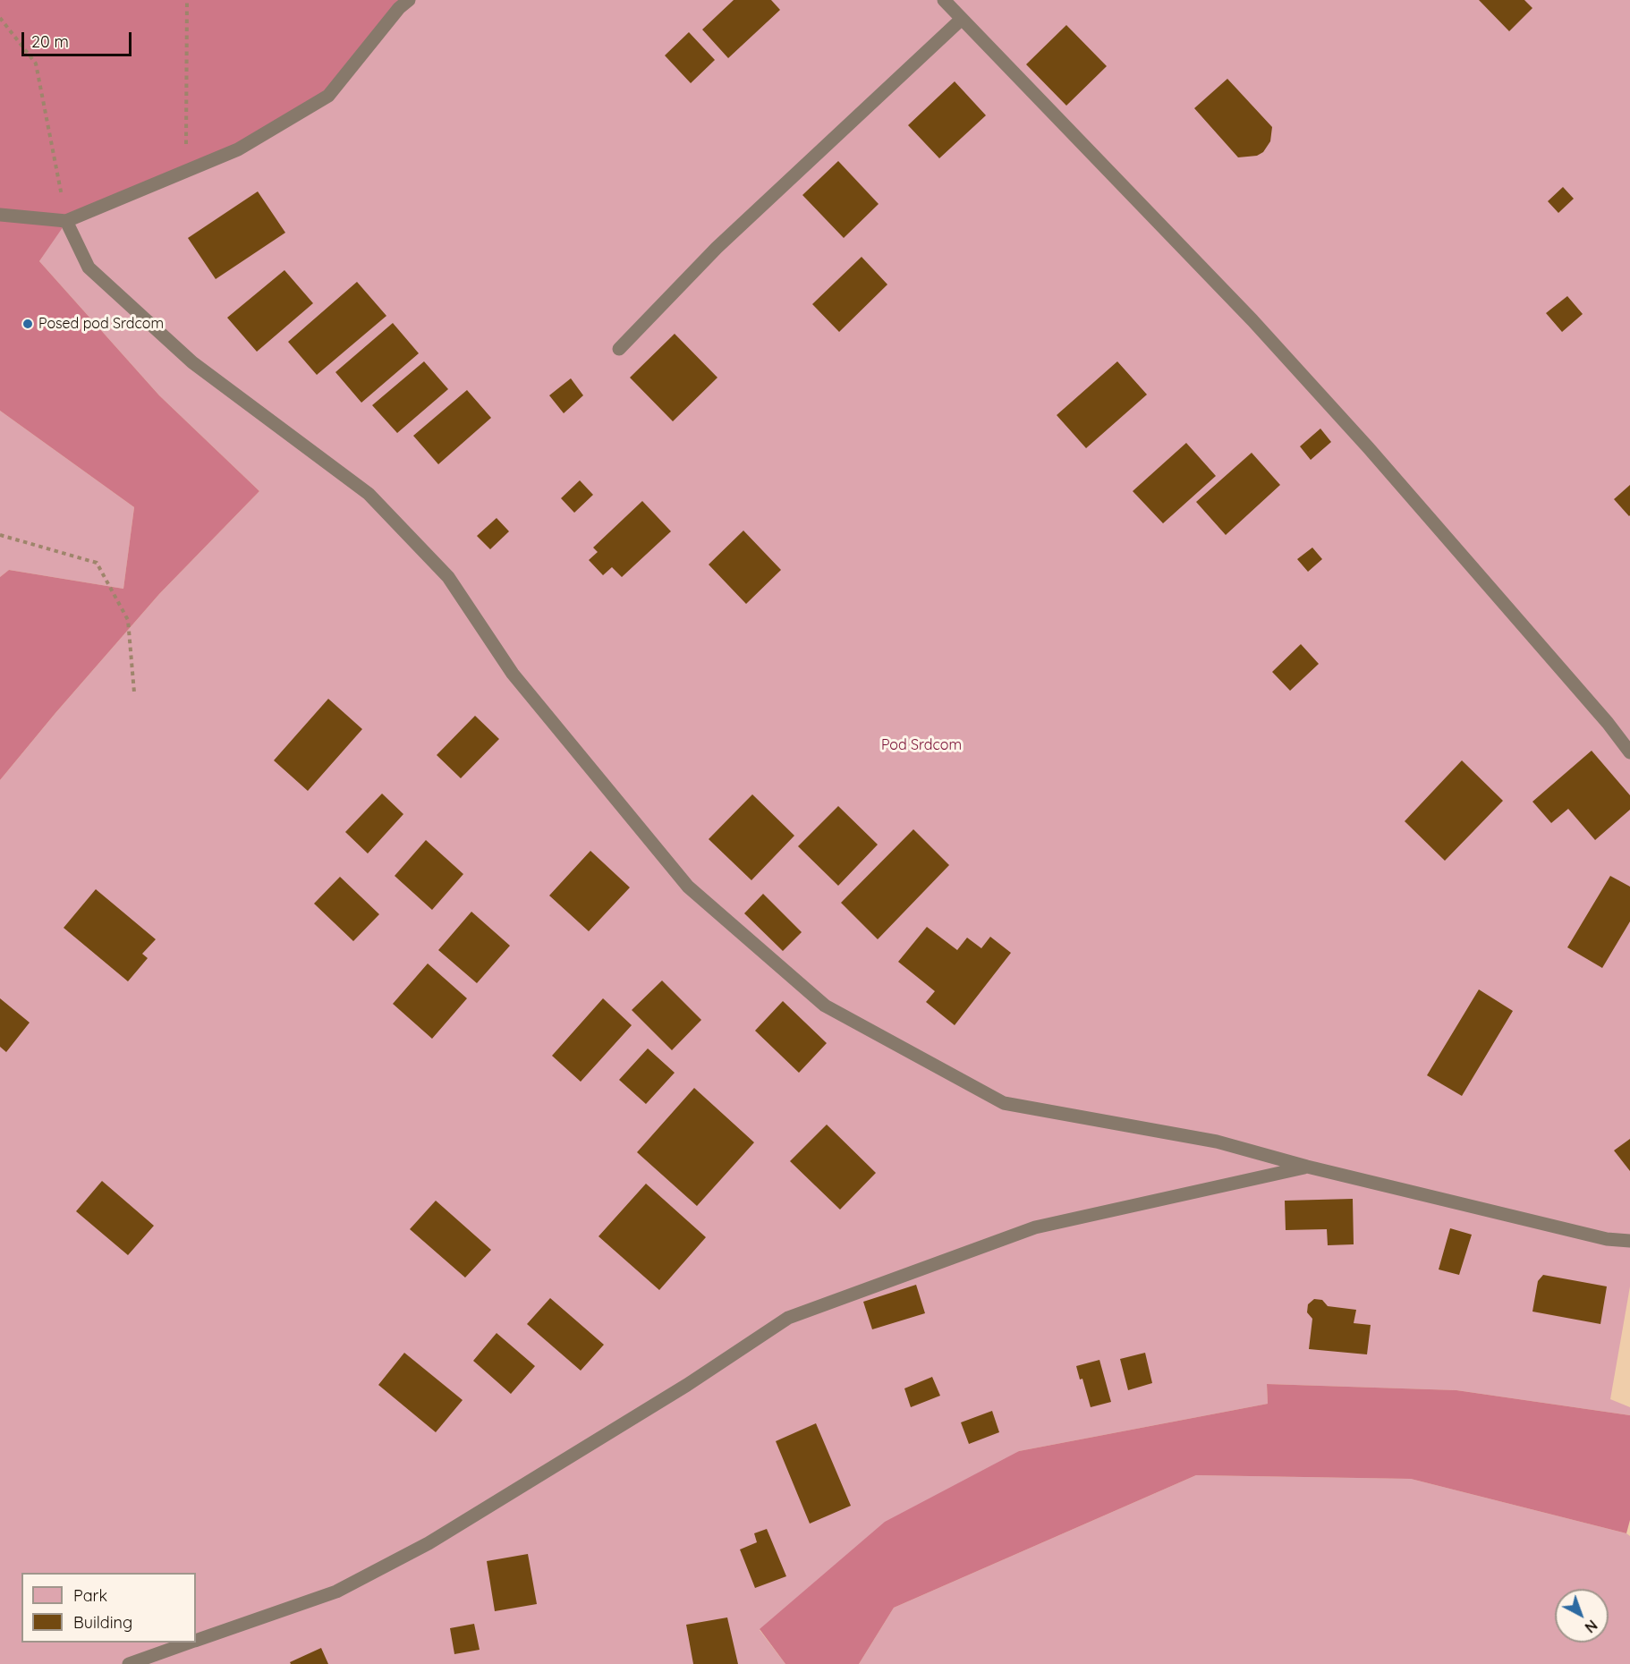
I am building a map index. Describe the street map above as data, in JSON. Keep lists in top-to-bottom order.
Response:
{
  "parks": ["Pod Srdcom"],
  "places": ["Posed pod Srdcom"],
  "legend": ["Park", "Building"],
  "scale_bar": "20 m",
  "north": "bottom right"
}
